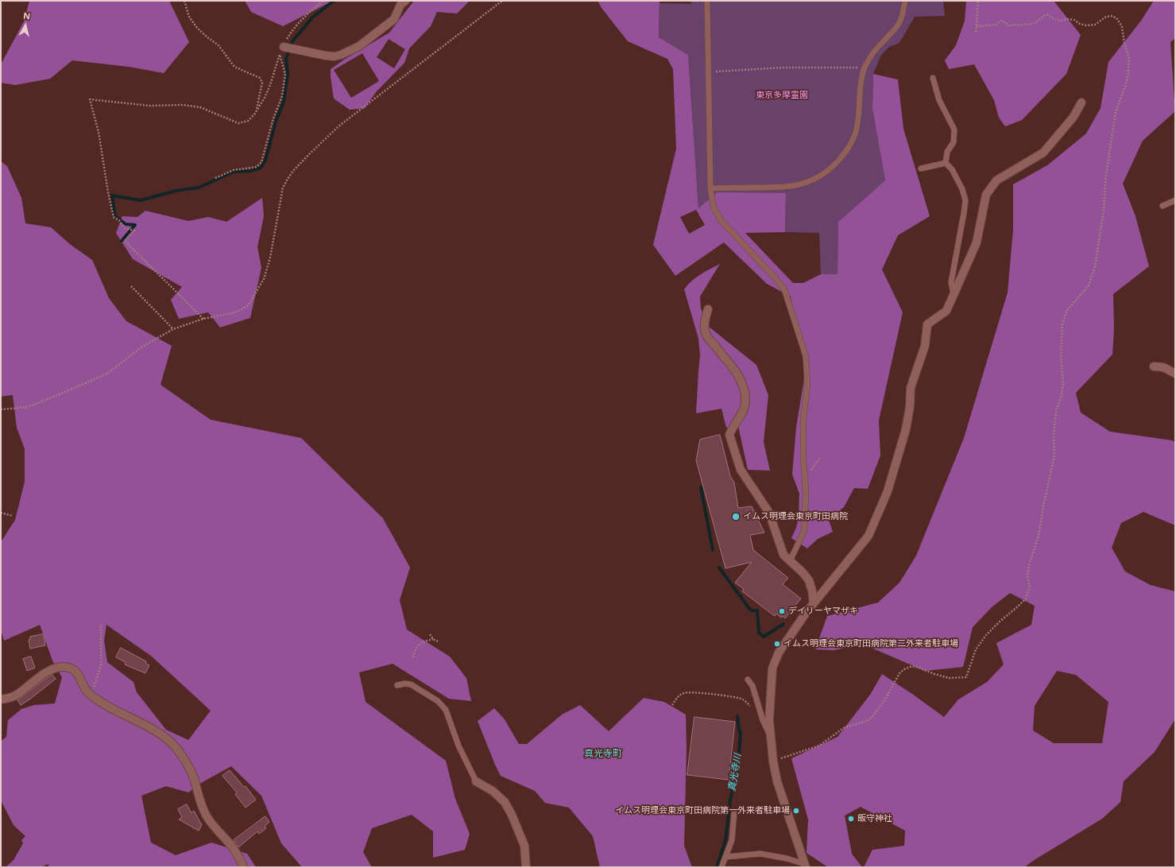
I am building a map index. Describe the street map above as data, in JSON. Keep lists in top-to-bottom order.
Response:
{
  "districts": ["真光寺町"],
  "water": ["真光寺川"],
  "parks": ["東京多摩霊園"],
  "places": [
    "イムス明理会東京町田病院",
    "デイリーヤマザキ",
    "イムス明理会東京町田病院第二外来者駐車場",
    "イムス明理会東京町田病院第一外来者駐車場",
    "飯守神社"
  ],
  "north": "top"
}
